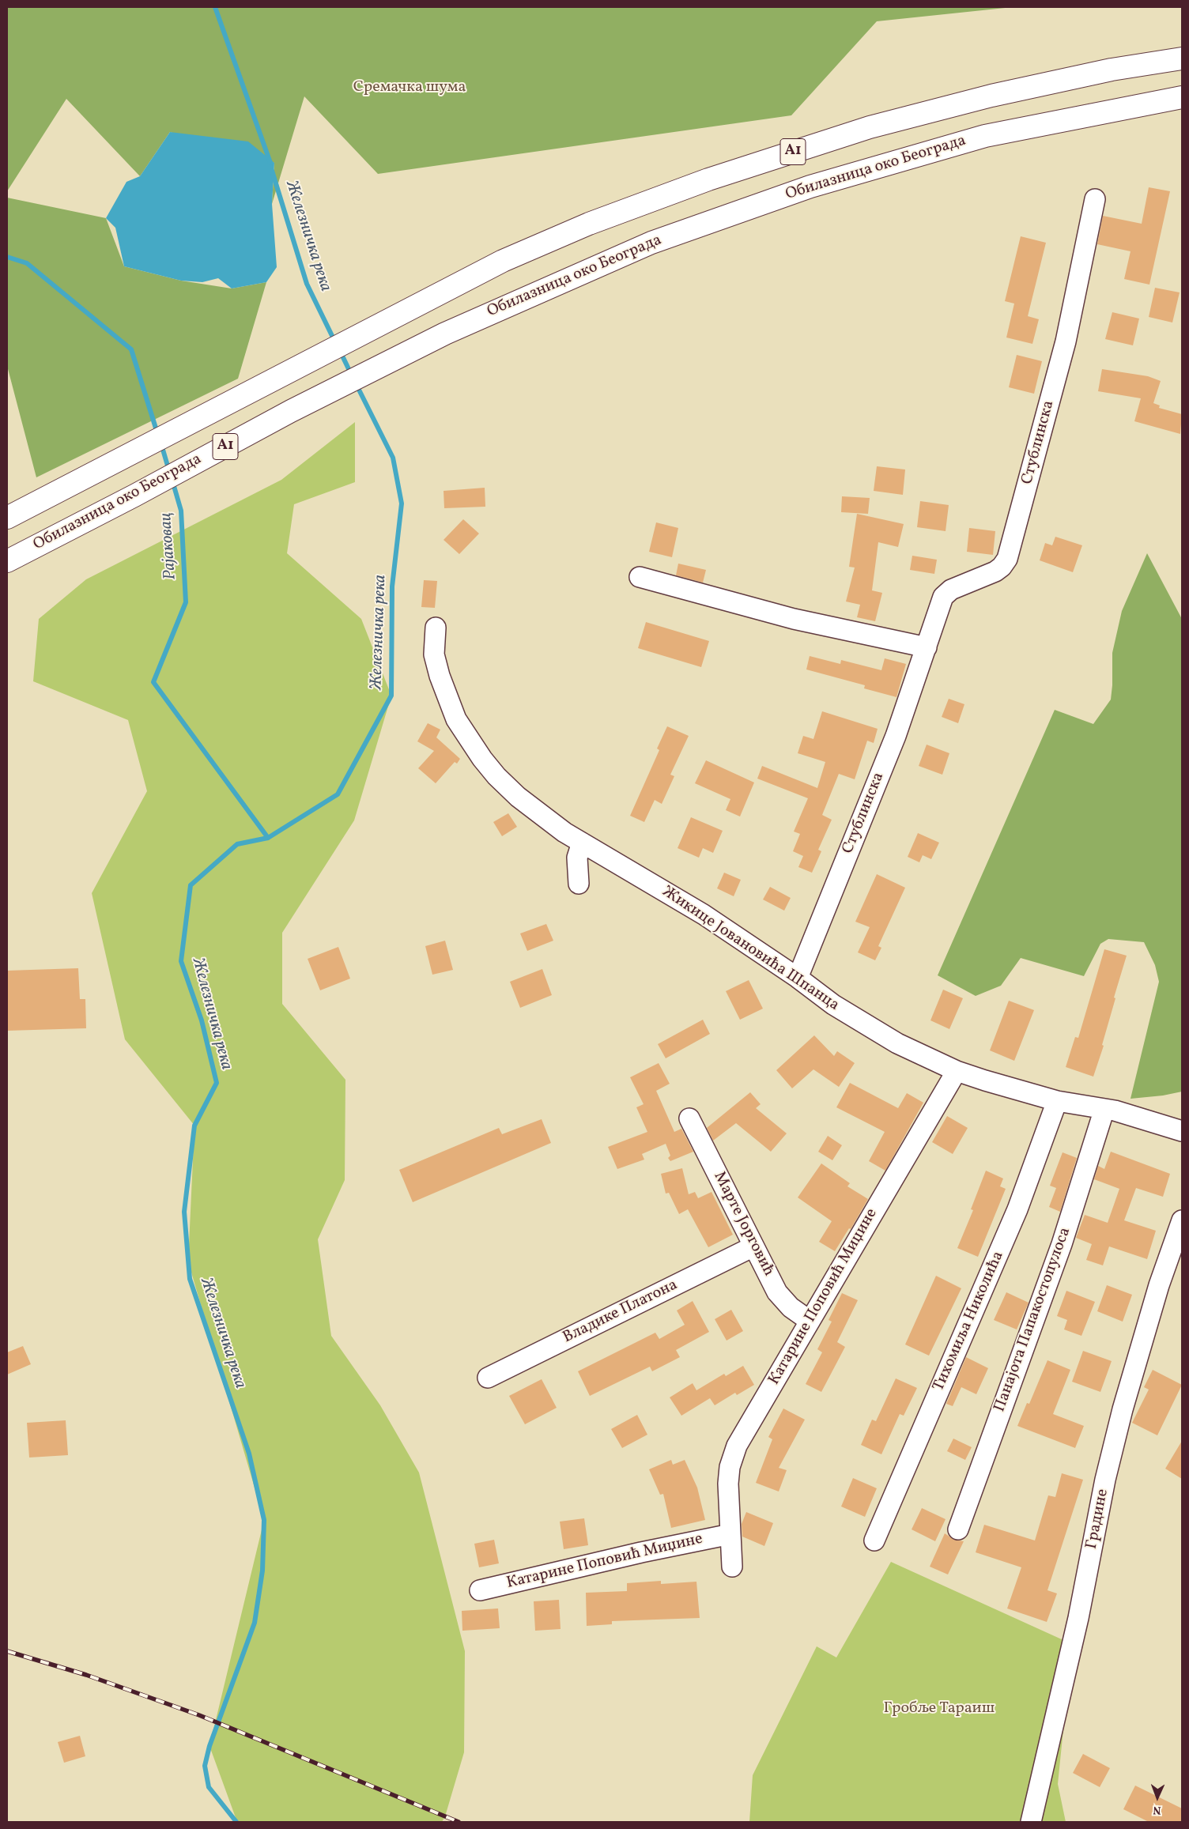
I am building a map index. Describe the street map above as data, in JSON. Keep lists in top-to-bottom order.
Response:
{
  "streets": {
    "highway": ["A1", "Обилазница око Београда"],
    "street": [
      "Стублинска",
      "Жикице Јовановића Шпанца",
      "Марте Јорговић",
      "Катарине Поповић Миџине",
      "Владике Платона",
      "Панајота Папакостопулоса",
      "Тихомиља Николића",
      "Градине"
    ]
  },
  "crossings": [
    ["Стублинска", "Жикице Јовановића Шпанца"],
    ["Жикице Јовановића Шпанца", "Катарине Поповић Миџине"],
    ["Жикице Јовановића Шпанца", "Панајота Папакостопулоса"],
    ["Жикице Јовановића Шпанца", "Тихомиља Николића"],
    ["Марте Јорговић", "Катарине Поповић Миџине"],
    ["Марте Јорговић", "Владике Платона"]
  ],
  "water": ["Железничка река", "Рајаковац"],
  "parks": ["Сремачка шума", "Гробље Тараиш"],
  "north": "bottom"
}
